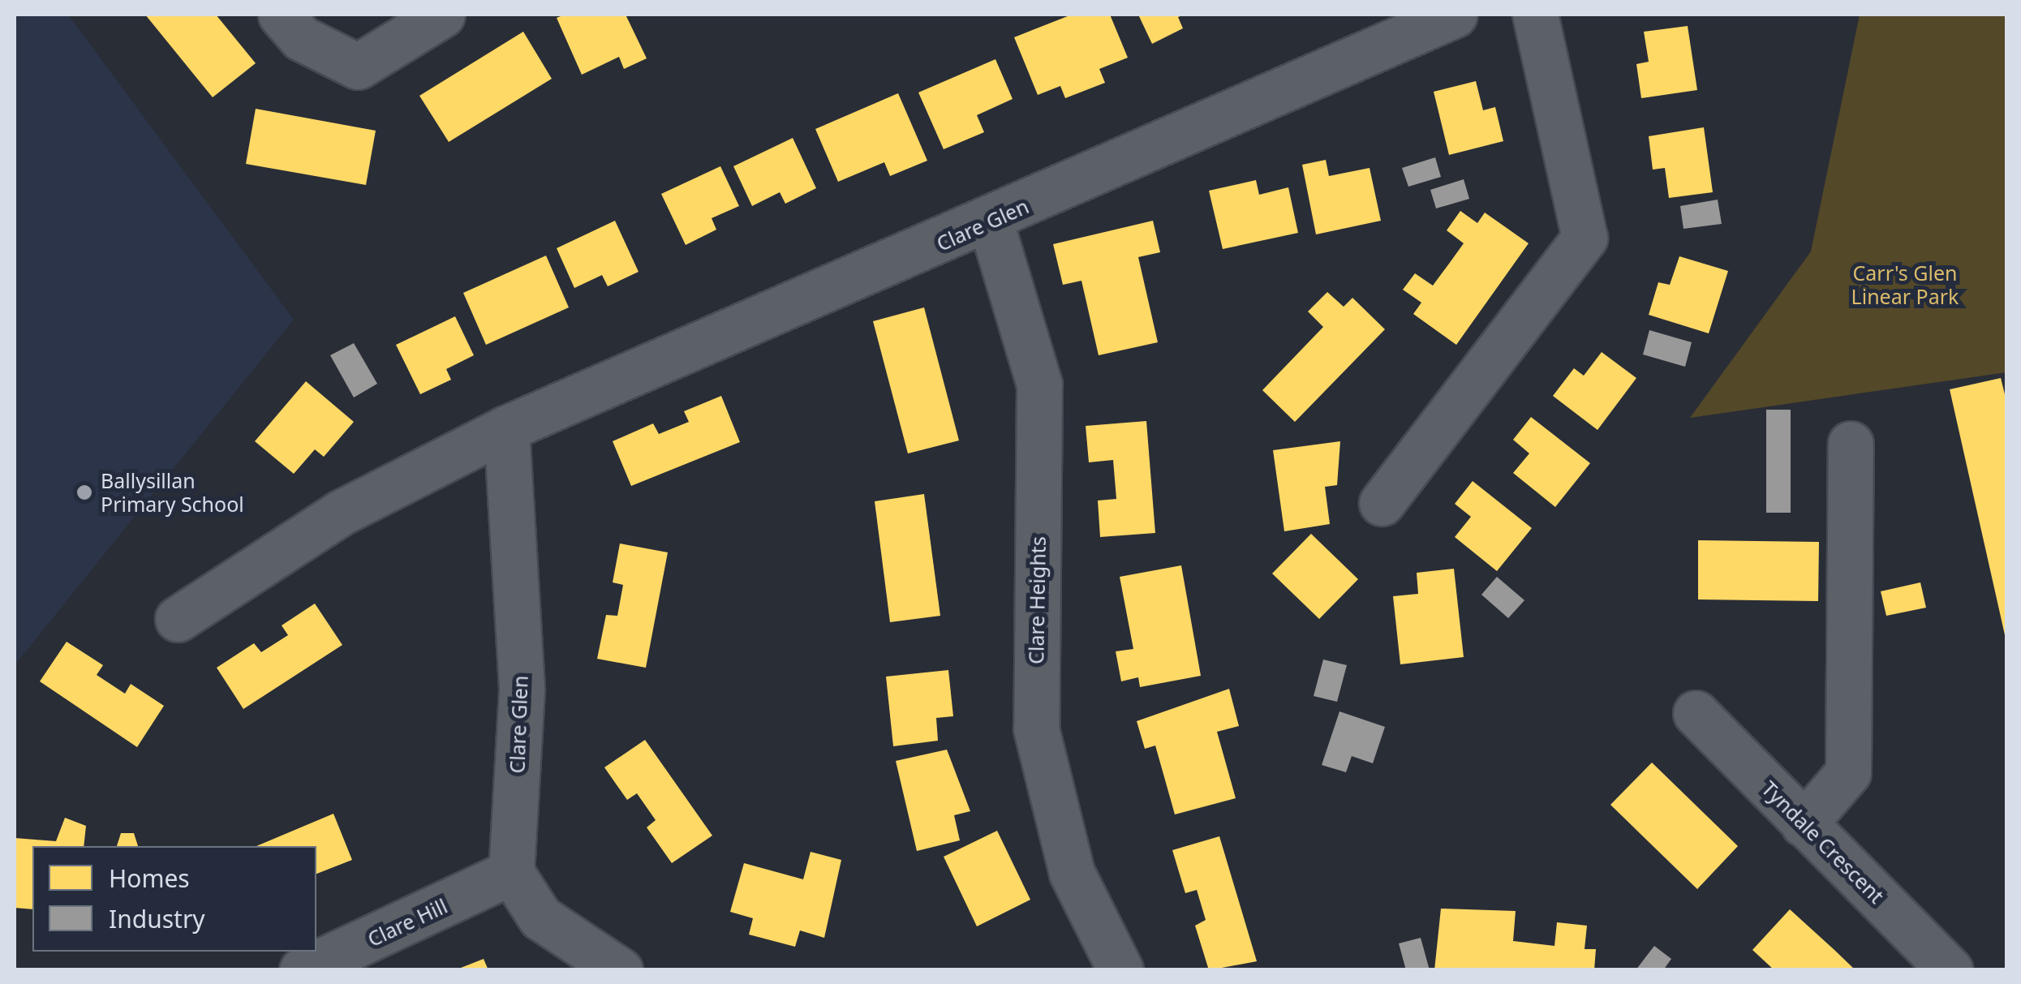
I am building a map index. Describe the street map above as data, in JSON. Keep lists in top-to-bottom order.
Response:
{
  "streets": {
    "street": [
      "Clare Glen",
      "Clare Heights",
      "Tyndale Crescent",
      "Clare Hill"
    ]
  },
  "crossings": [
    ["Clare Glen", "Clare Heights"],
    ["Clare Glen", "Clare Hill"]
  ],
  "parks": ["Carr's Glen Linear Park"],
  "places": ["Ballysillan Primary School"],
  "legend": ["Homes", "Industry"]
}
